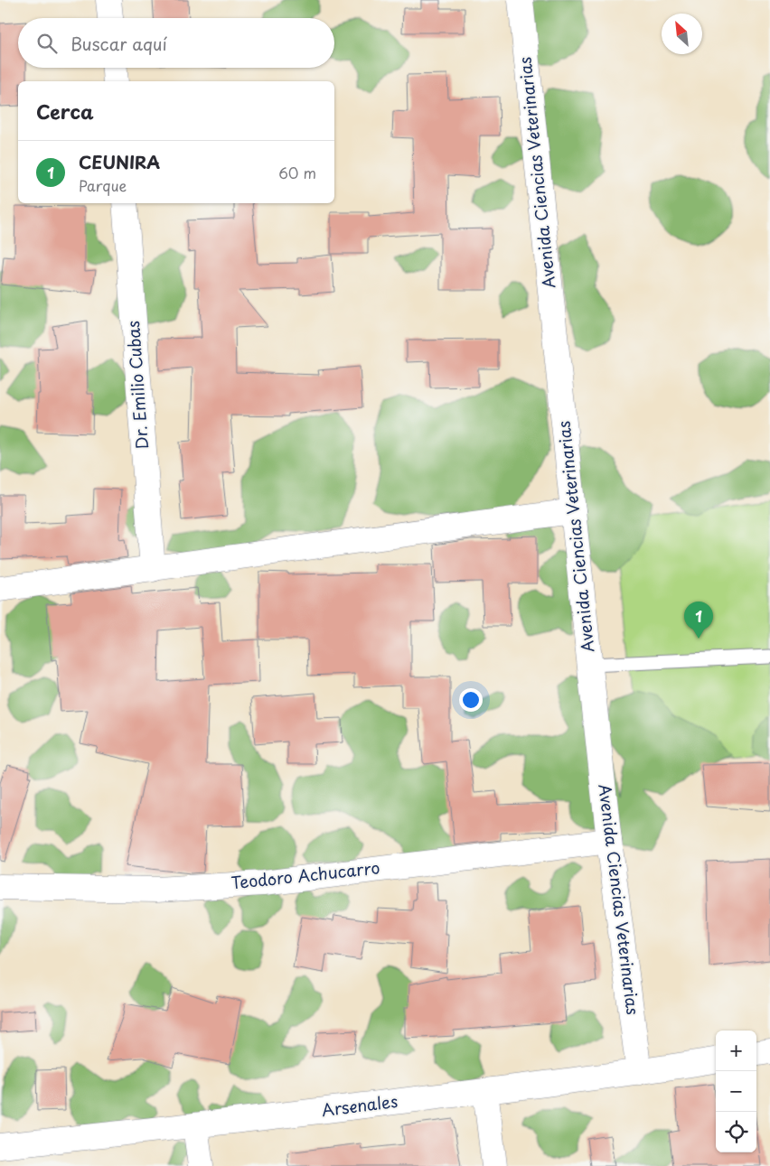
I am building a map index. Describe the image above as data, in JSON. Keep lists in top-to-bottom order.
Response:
{
  "streets": {
    "street": [
      "Avenida Ciencias Veterinarias",
      "Dr. Emilio Cubas",
      "Teodoro Achucarro",
      "Arsenales"
    ]
  },
  "crossings": [
    ["Avenida Ciencias Veterinarias", "Teodoro Achucarro"],
    ["Avenida Ciencias Veterinarias", "Arsenales"]
  ],
  "north": "top left",
  "page": {
    "search": "Buscar aquí",
    "heading": "Cerca",
    "list": [
      {
        "mark": "1",
        "name": "CEUNIRA",
        "note": "Parque",
        "value": "60 m"
      }
    ],
    "pins": "1",
    "map_buttons": ["+", "−"]
  }
}
